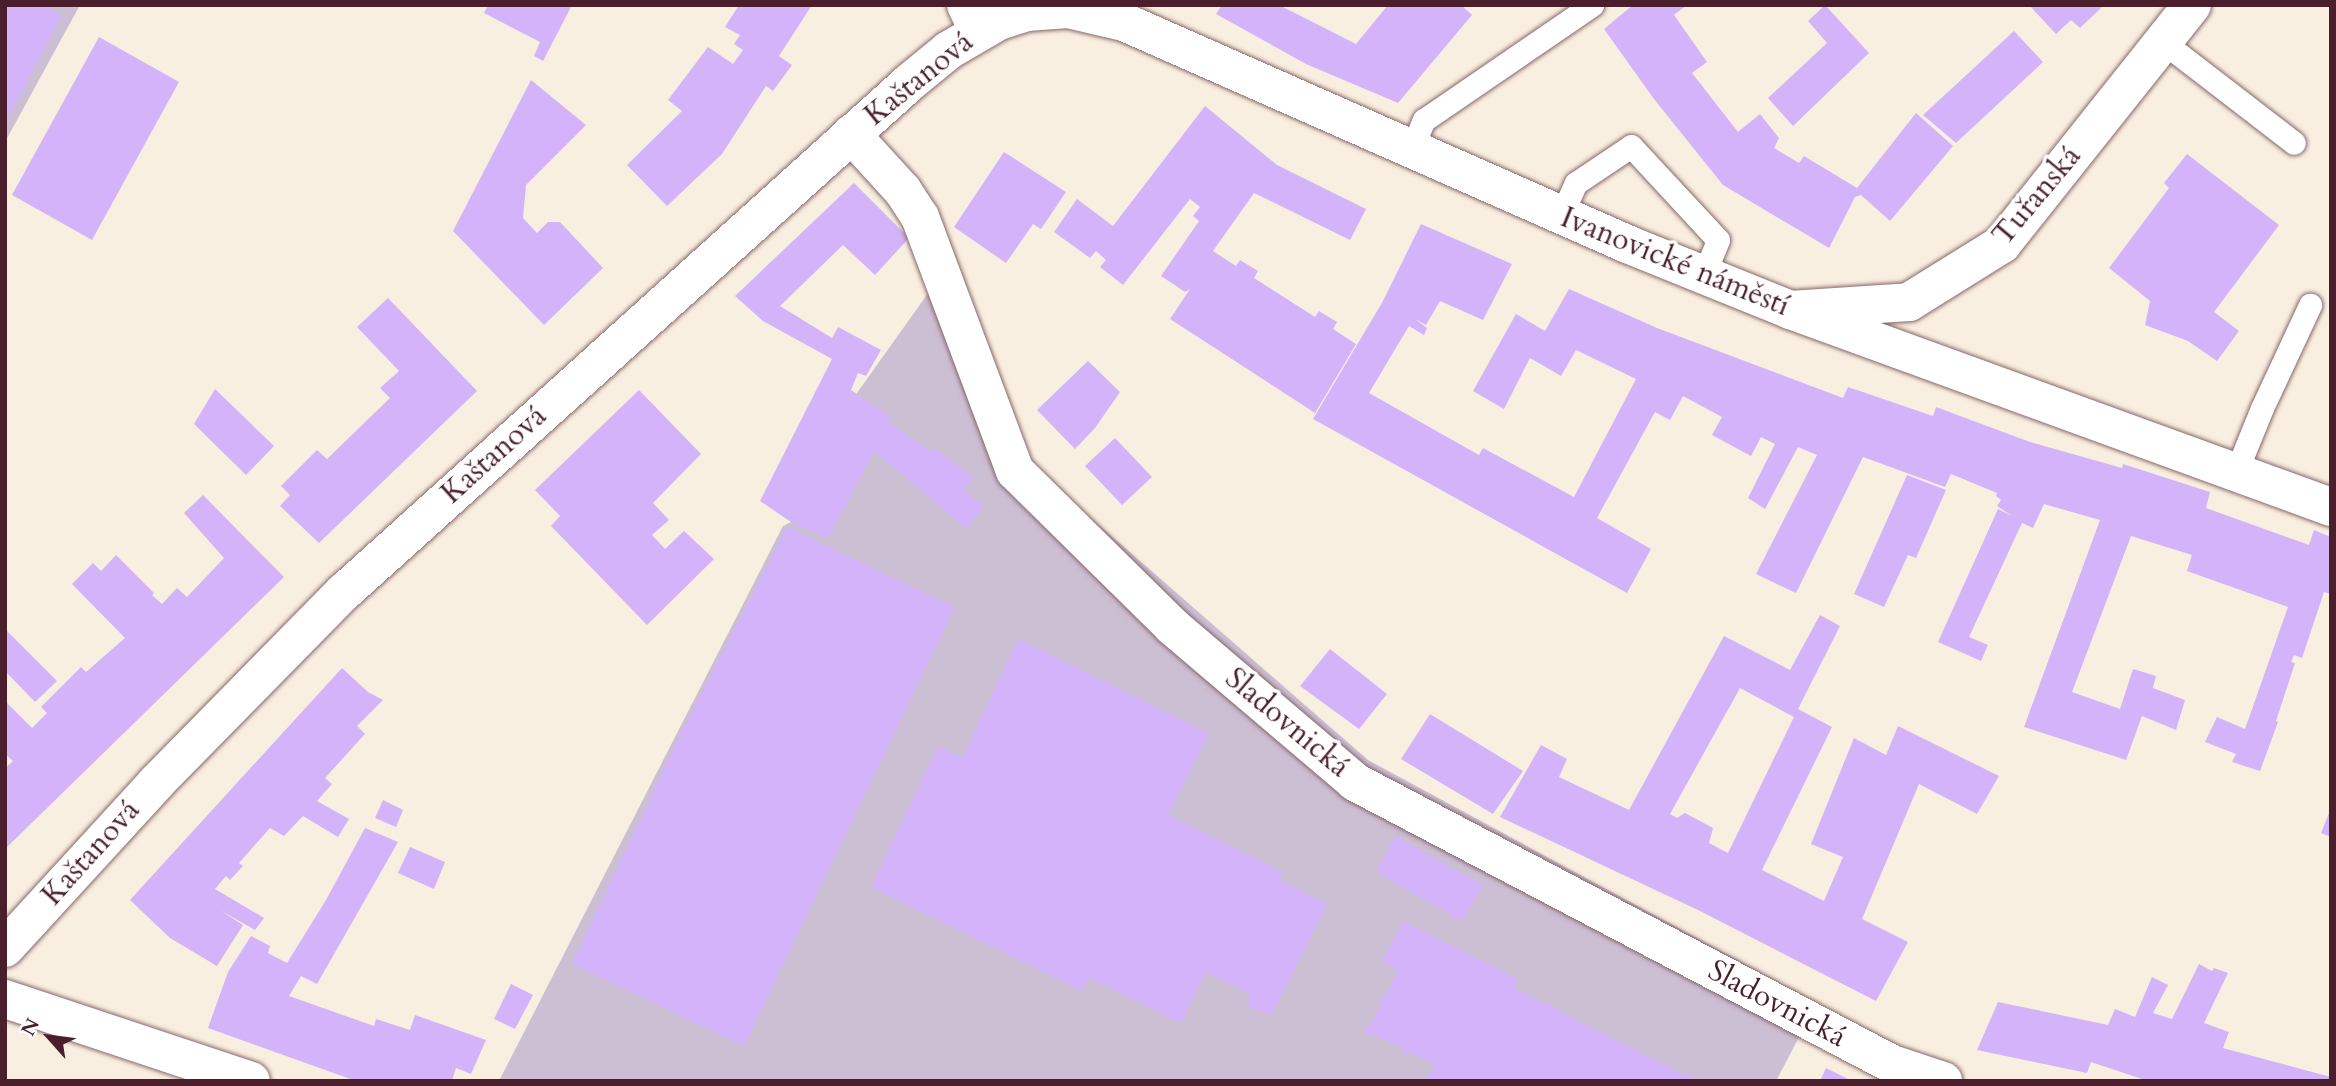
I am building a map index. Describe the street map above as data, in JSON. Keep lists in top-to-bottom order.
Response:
{
  "streets": {
    "main road": [
      "Kaštanová",
      "Tuřanská",
      "Ivanovické náměstí",
      "Sladovnická"
    ]
  },
  "crossings": [
    ["Kaštanová", "Ivanovické náměstí"],
    ["Kaštanová", "Sladovnická"],
    ["Tuřanská", "Ivanovické náměstí"]
  ],
  "north": "top left"
}
